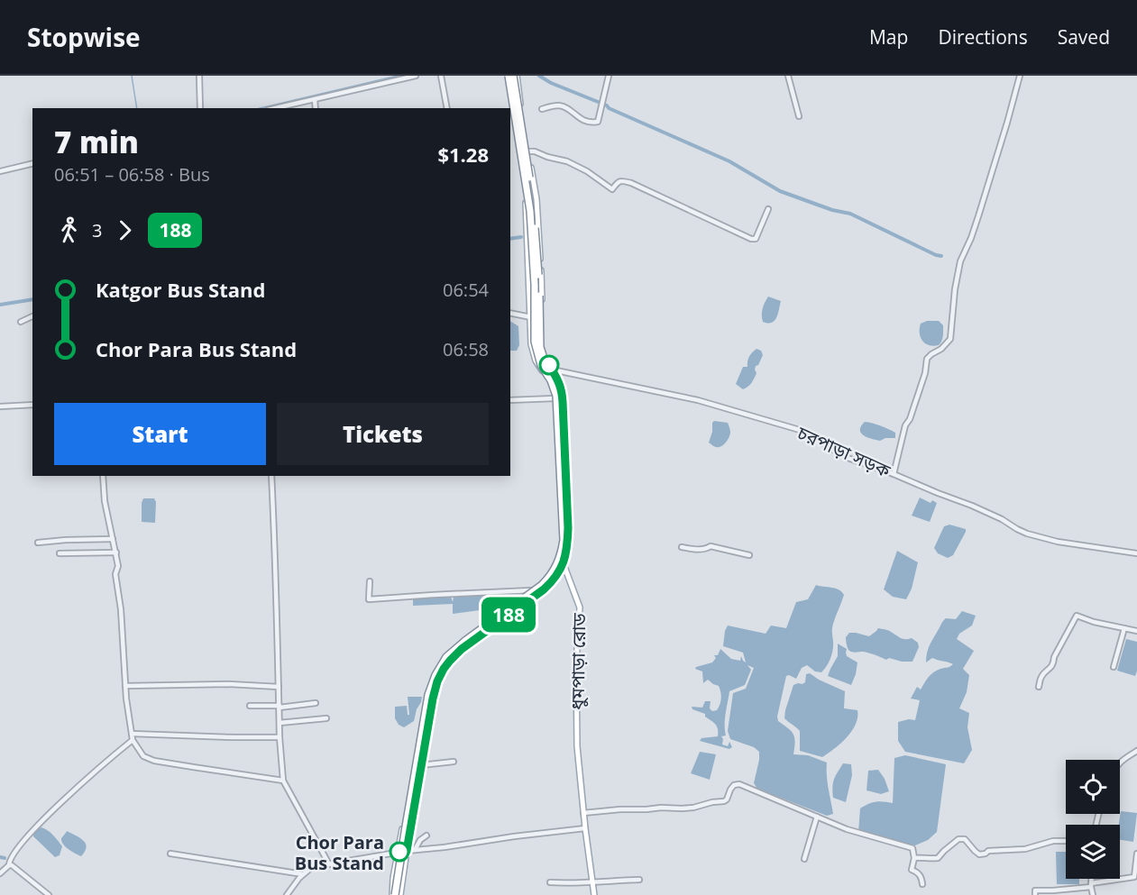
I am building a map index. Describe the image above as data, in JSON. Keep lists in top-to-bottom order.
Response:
{
  "streets": {
    "main road": ["ধুমপাড়া রোড"],
    "street": ["চরপাড়া সড়ক"]
  },
  "places": ["Chor Para Bus Stand"],
  "lines": ["bus line 188"],
  "page": {
    "header": "Stopwise",
    "nav": ["Map", "Directions", "Saved"],
    "on_map": "188",
    "heading": ["7 min", "06:51 – 06:58 · Bus", "$1.28"],
    "legs": ["3", "188"],
    "list": [
      {
        "name": "Katgor Bus Stand",
        "value": "06:54"
      },
      {
        "name": "Chor Para Bus Stand",
        "value": "06:58"
      }
    ],
    "buttons": ["Start", "Tickets"]
  }
}
